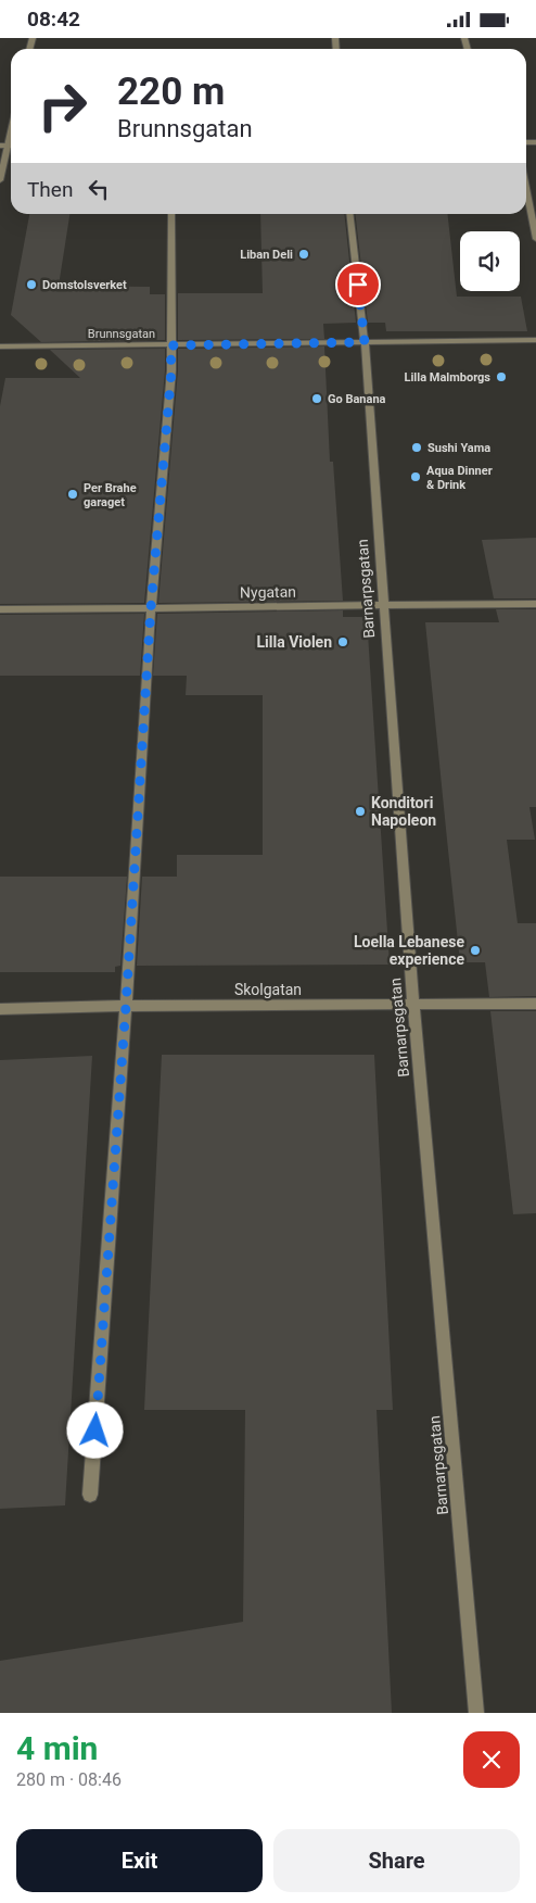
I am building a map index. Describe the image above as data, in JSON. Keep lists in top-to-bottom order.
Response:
{
  "streets": {
    "street": [
      "Brunnsgatan",
      "Barnarpsgatan",
      "Nygatan",
      "Skolgatan"
    ]
  },
  "crossings": [
    ["Brunnsgatan", "Barnarpsgatan"],
    ["Barnarpsgatan", "Nygatan"],
    ["Barnarpsgatan", "Skolgatan"]
  ],
  "places": [
    "Liban Deli",
    "Domstolsverket",
    "Lilla Malmborgs",
    "Go Banana",
    "Sushi Yama",
    "Aqua Dinner & Drink",
    "Per Brahe garaget",
    "Lilla Violen",
    "Konditori Napoleon",
    "Loella Lebanese experience"
  ],
  "page": {
    "status": "08:42",
    "turn": ["220 m", "Brunnsgatan"],
    "then": "Then",
    "heading": ["4 min", "280 m · 08:46"],
    "buttons": ["Exit", "Share"]
  }
}
